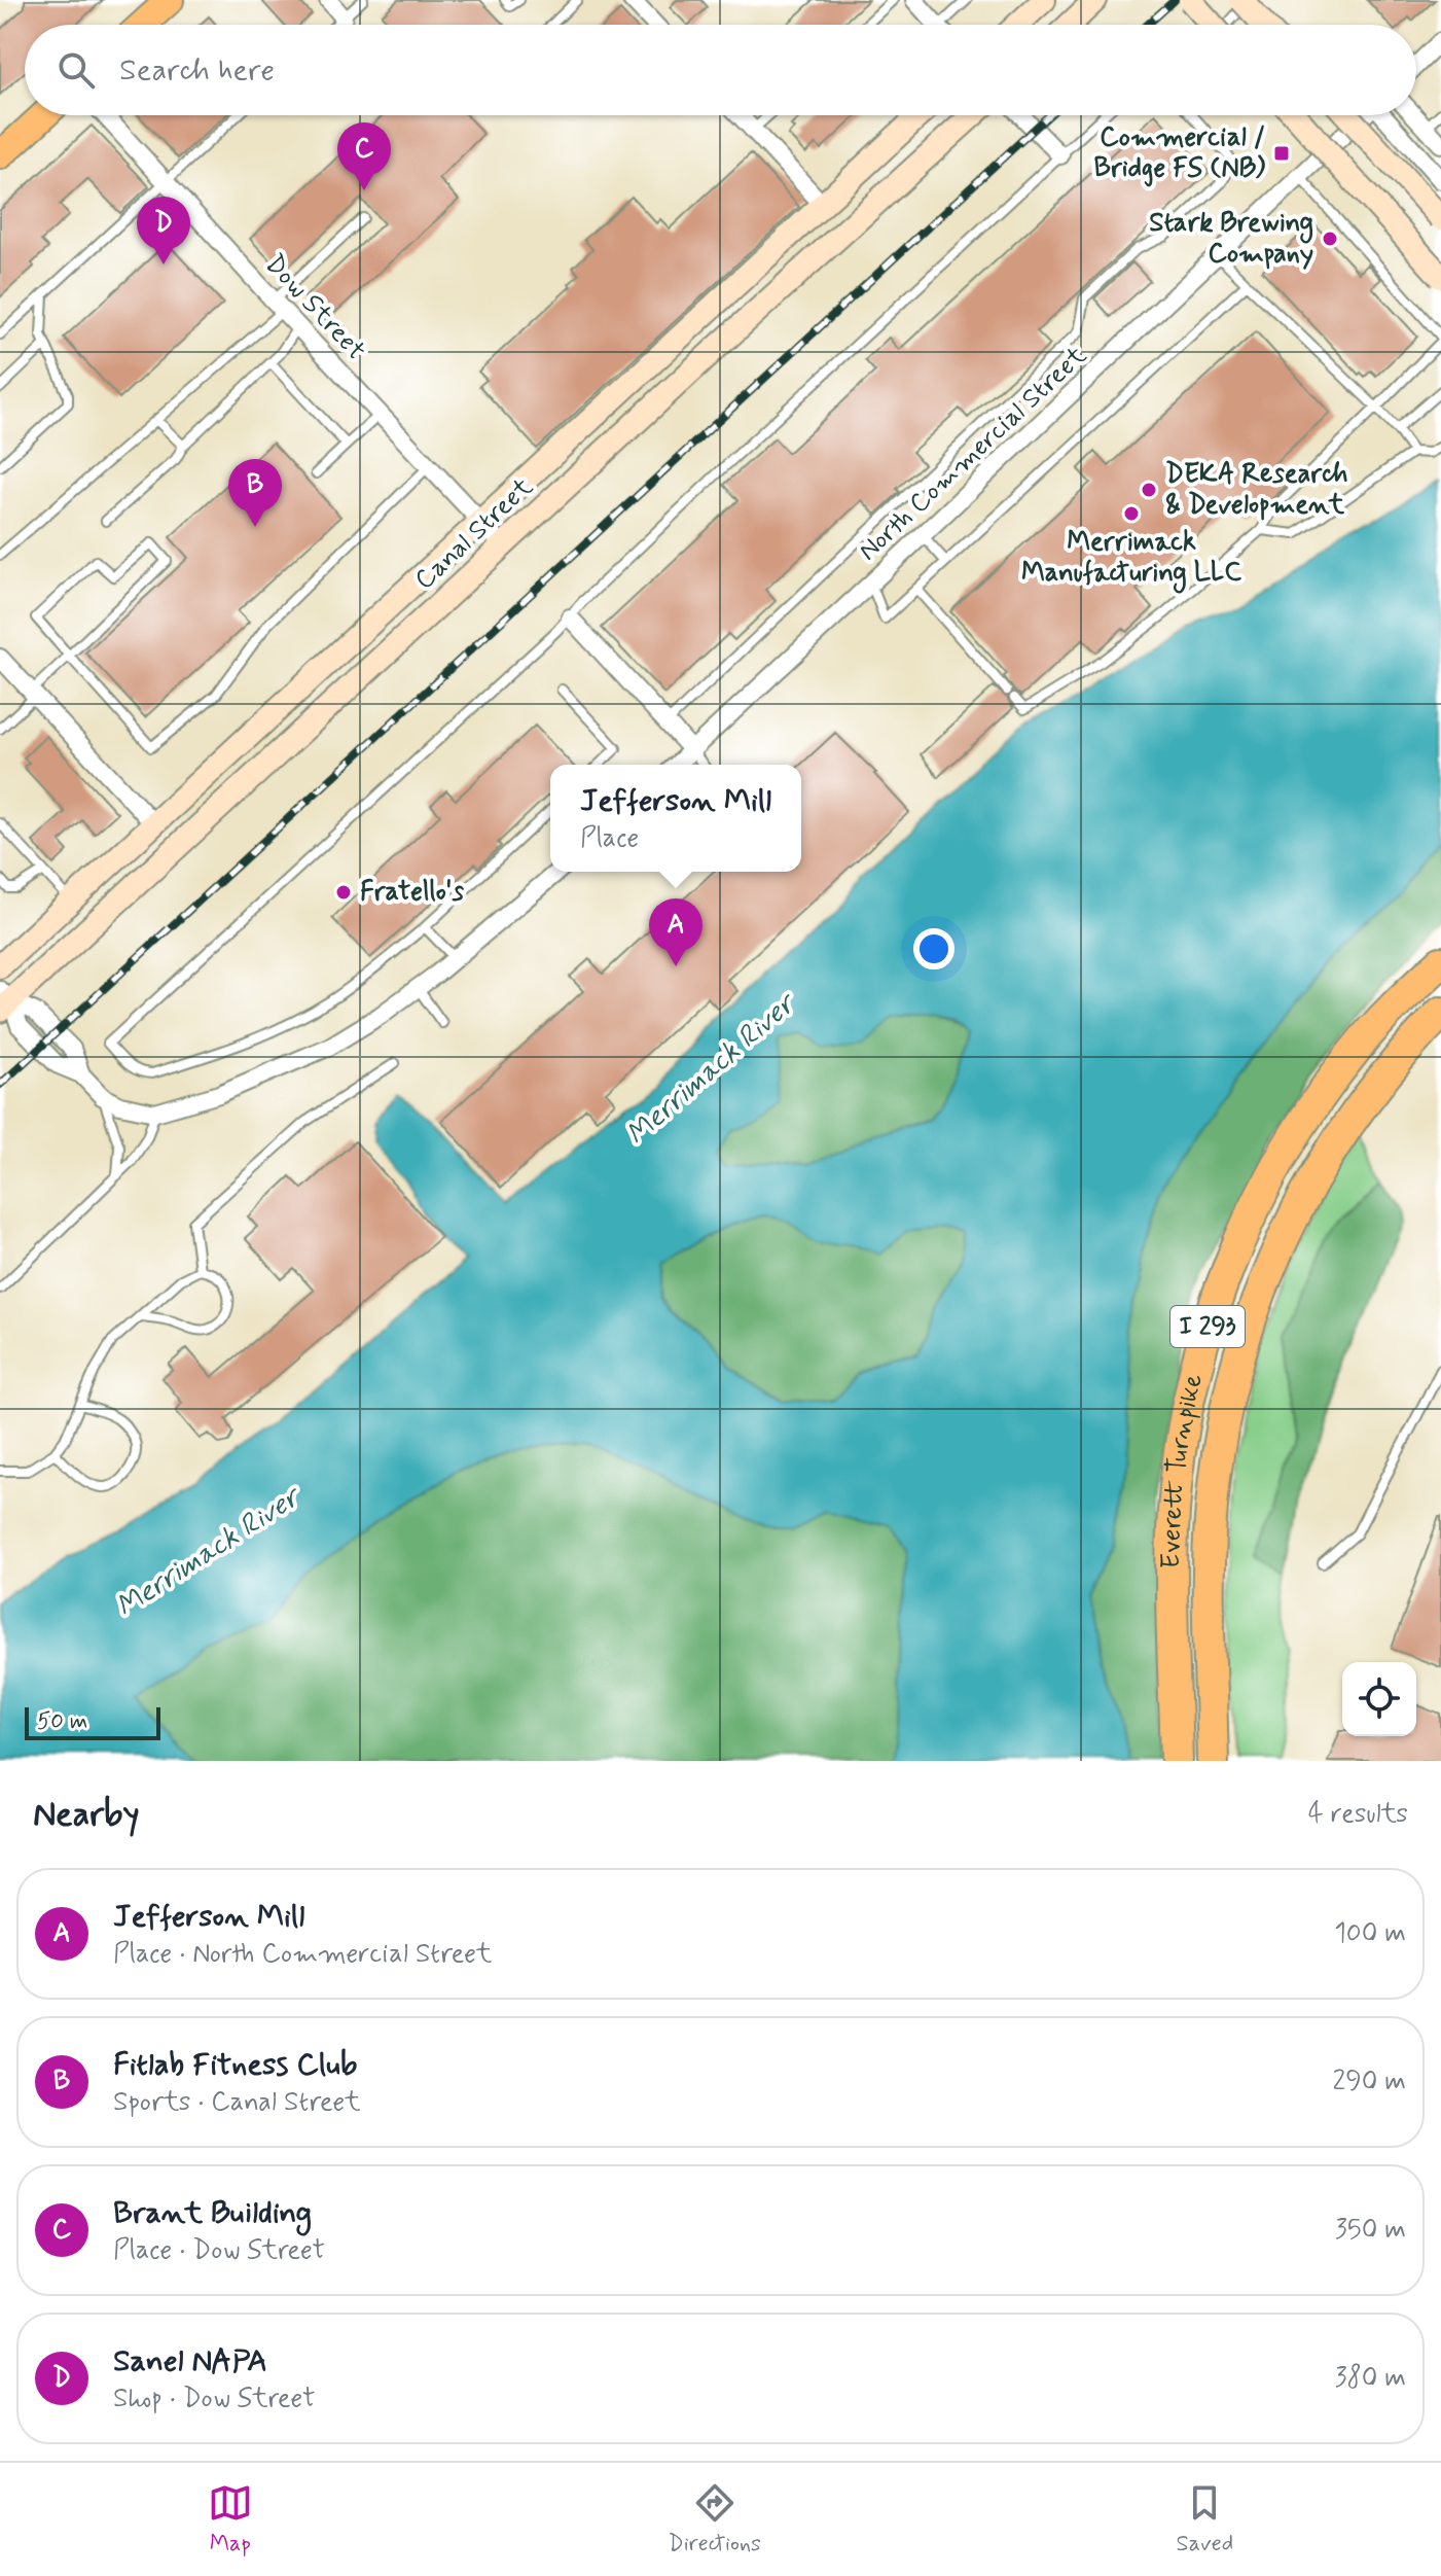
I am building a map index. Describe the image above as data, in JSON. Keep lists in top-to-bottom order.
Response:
{
  "streets": {
    "highway": ["I 293", "Everett Turnpike"],
    "street": ["Dow Street", "North Commercial Street", "Canal Street"]
  },
  "crossings": [
    ["Dow Street", "Canal Street"]
  ],
  "water": ["Merrimack River"],
  "places": {
    "transit": ["Commercial / Bridge FS (NB)"],
    "other": [
      "Stark Brewing Company",
      "DEKA Research & Development",
      "Merrimack Manufacturing LLC",
      "Fratello's"
    ]
  },
  "scale_bar": "50 m",
  "page": {
    "search": "Search here",
    "pins": [
      "C",
      "D",
      "B",
      "A"
    ],
    "popup": ["Jefferson Mill", "Place"],
    "scale": "50 m",
    "heading": ["Nearby", "4 results"],
    "list": [
      {
        "mark": "A",
        "name": "Jefferson Mill",
        "note": "Place · North Commercial Street",
        "value": "100 m"
      },
      {
        "mark": "B",
        "name": "Fitlab Fitness Club",
        "note": "Sports · Canal Street",
        "value": "290 m"
      },
      {
        "mark": "C",
        "name": "Brant Building",
        "note": "Place · Dow Street",
        "value": "350 m"
      },
      {
        "mark": "D",
        "name": "Sanel NAPA",
        "note": "Shop · Dow Street",
        "value": "380 m"
      }
    ],
    "nav": ["Map", "Directions", "Saved"]
  }
}
